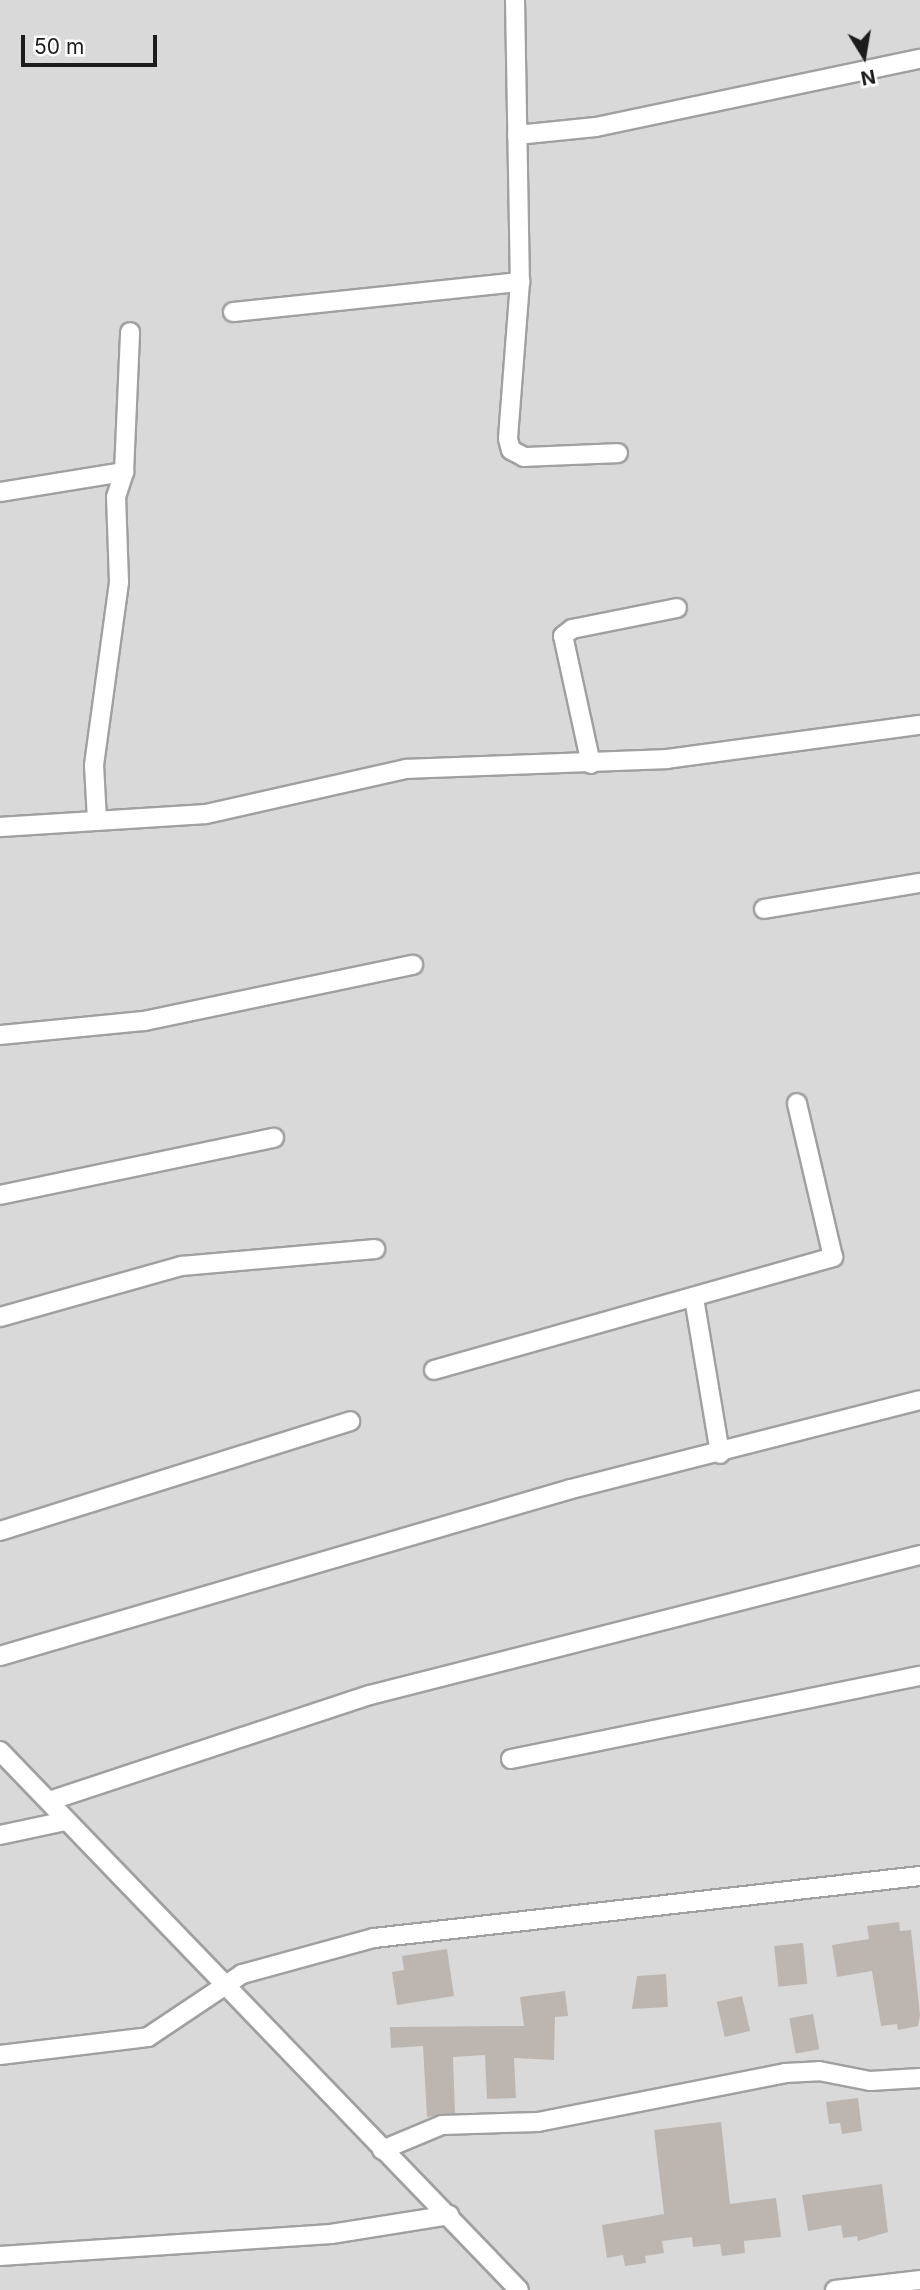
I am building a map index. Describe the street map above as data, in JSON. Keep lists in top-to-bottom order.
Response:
{
  "scale_bar": "50 m",
  "north": "bottom"
}
